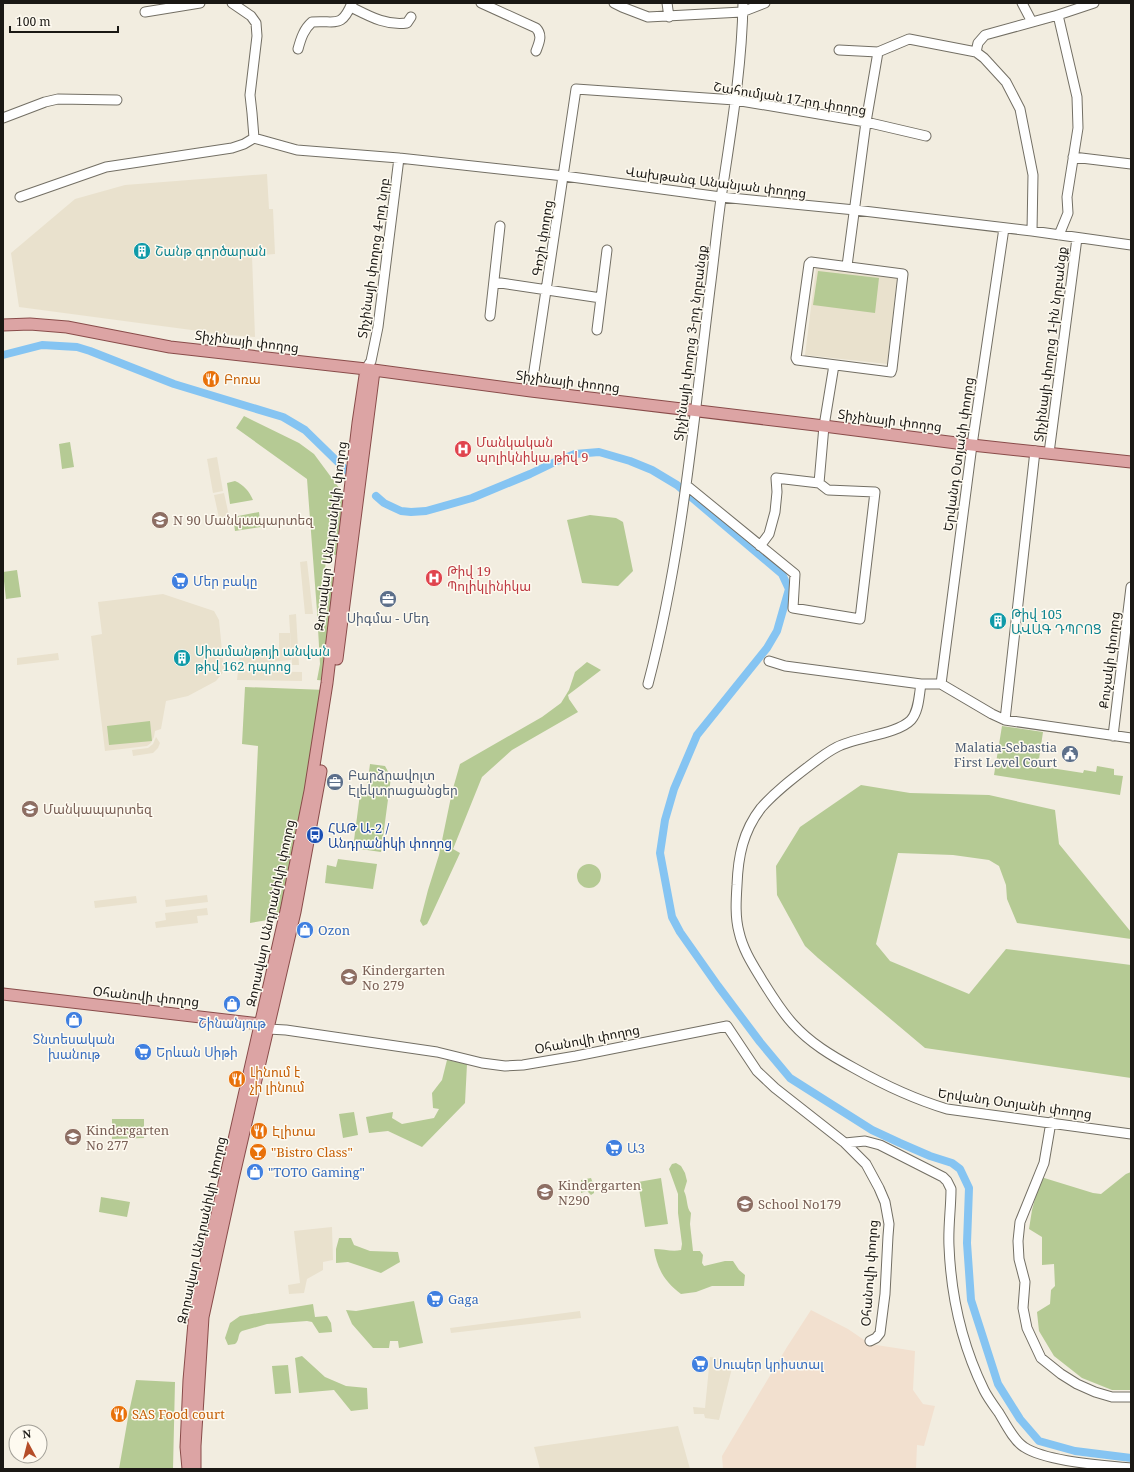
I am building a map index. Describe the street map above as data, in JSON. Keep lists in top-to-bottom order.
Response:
{
  "streets": {
    "main road": ["Տիչինայի փողոց", "Զորավար Անդրանիկի փողոց", "Օհանովի փողոց"],
    "street": [
      "Շահումյան 17-րդ փողոց",
      "Վախթանգ Անանյան փողոց",
      "Գոշի փողոց",
      "Տիչինայի փողոց 4-րդ նրբ",
      "Տիչինայի փողոց 3-րդ նրբանցք",
      "Տիչինայի փողոց 1-ին նրբանցք",
      "Երվանդ Օտյանի փողոց",
      "Քուչակի փողոց"
    ]
  },
  "crossings": [
    ["Շահումյան 17-րդ փողոց", "Գոշի փողոց"],
    ["Շահումյան 17-րդ փողոց", "Տիչինայի փողոց 3-րդ նրբանցք"],
    ["Վախթանգ Անանյան փողոց", "Գոշի փողոց"],
    ["Վախթանգ Անանյան փողոց", "Տիչինայի փողոց 4-րդ նրբ"],
    ["Վախթանգ Անանյան փողոց", "Տիչինայի փողոց 3-րդ նրբանցք"],
    ["Վախթանգ Անանյան փողոց", "Տիչինայի փողոց 1-ին նրբանցք"],
    ["Վախթանգ Անանյան փողոց", "Երվանդ Օտյանի փողոց"],
    ["Գոշի փողոց", "Տիչինայի փողոց"],
    ["Տիչինայի փողոց 4-րդ նրբ", "Տիչինայի փողոց"],
    ["Տիչինայի փողոց 4-րդ նրբ", "Զորավար Անդրանիկի փողոց"],
    ["Տիչինայի փողոց", "Տիչինայի փողոց 3-րդ նրբանցք"],
    ["Տիչինայի փողոց", "Տիչինայի փողոց 1-ին նրբանցք"],
    ["Տիչինայի փողոց", "Երվանդ Օտյանի փողոց"],
    ["Տիչինայի փողոց", "Զորավար Անդրանիկի փողոց"],
    ["Զորավար Անդրանիկի փողոց", "Օհանովի փողոց"]
  ],
  "places": {
    "building": ["Շանթ գործարան", "Թիվ 105 ԱՎԱԳ ԴՊՐՈՑ", "Սիամանթոյի անվան թիվ 162 դպրոց"],
    "restaurant": [
      "Բոռա",
      "Լինում է չի լինում",
      "Էլիտա",
      "SAS Food court"
    ],
    "hospital": ["Մանկական պոլիկնիկա թիվ 9", "Թիվ 19 Պոլիկլինիկա"],
    "school or university": [
      "N 90 Մանկապարտեզ",
      "Մանկապարտեզ",
      "Kindergarten No 279",
      "Kindergarten No 277",
      "Kindergarten N290",
      "School No179"
    ],
    "supermarket": [
      "Մեր բակը",
      "Երևան Սիթի",
      "Ա3",
      "Gaga",
      "Սուպեր կրիստալ"
    ],
    "office": ["Սիգմա - Մեդ", "Բարձրավոլտ Էլեկտրացանցեր"],
    "public building": ["Malatia-Sebastia First Level Court"],
    "bus stop": ["ՀԱԹ Ա-2 / Անդրանիկի փողոց"],
    "shop": [
      "Ozon",
      "Շինանյութ",
      "Տնտեսական խանութ",
      "\"TOTO Gaming\""
    ],
    "bar": ["\"Bistro Class\""]
  },
  "scale_bar": "100 m",
  "north": "top"
}
